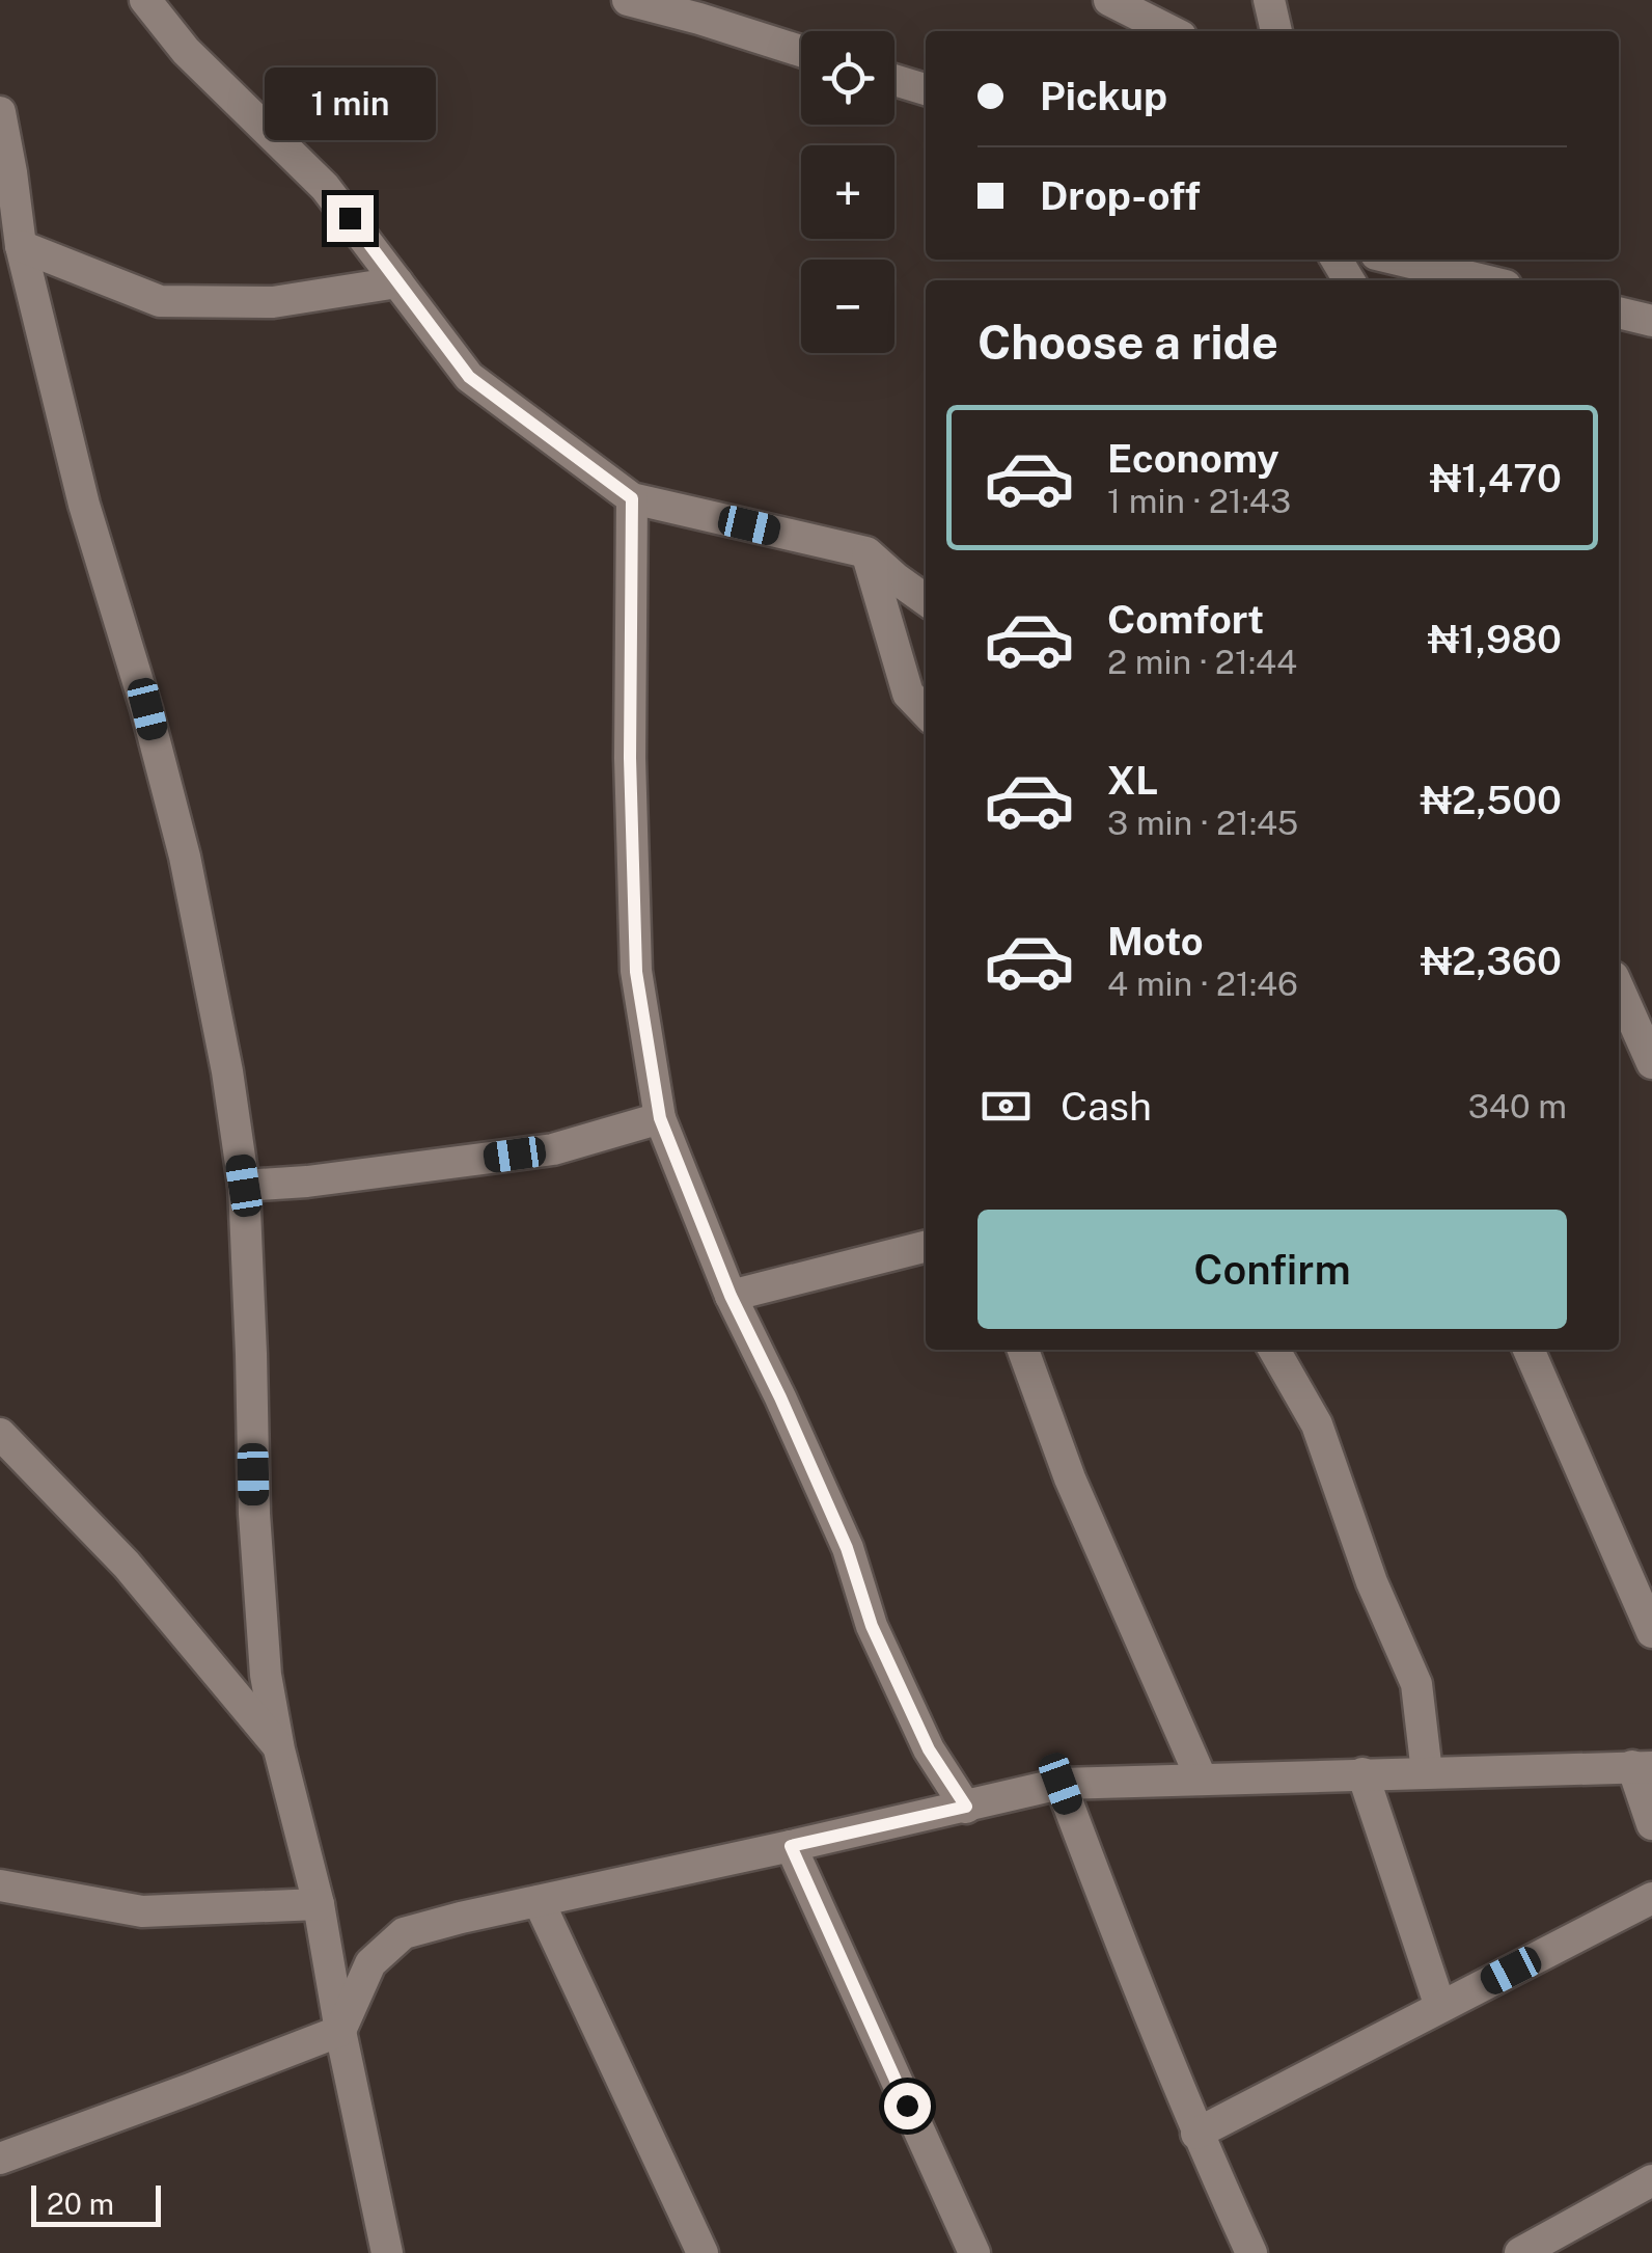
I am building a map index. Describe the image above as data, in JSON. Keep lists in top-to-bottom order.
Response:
{
  "scale_bar": "20 m",
  "page": {
    "map_buttons": ["+", "−"],
    "banner": ["Pickup", "Drop-off"],
    "bubble": "1 min",
    "heading": "Choose a ride",
    "list": [
      {
        "name": "Economy",
        "note": "1 min · 21:43",
        "value": "₦1,470"
      },
      {
        "name": "Comfort",
        "note": "2 min · 21:44",
        "value": "₦1,980"
      },
      {
        "name": "XL",
        "note": "3 min · 21:45",
        "value": "₦2,500"
      },
      {
        "name": "Moto",
        "note": "4 min · 21:46",
        "value": "₦2,360"
      }
    ],
    "pay": ["Cash", "340 m"],
    "buttons": "Confirm",
    "scale": "20 m"
  }
}
